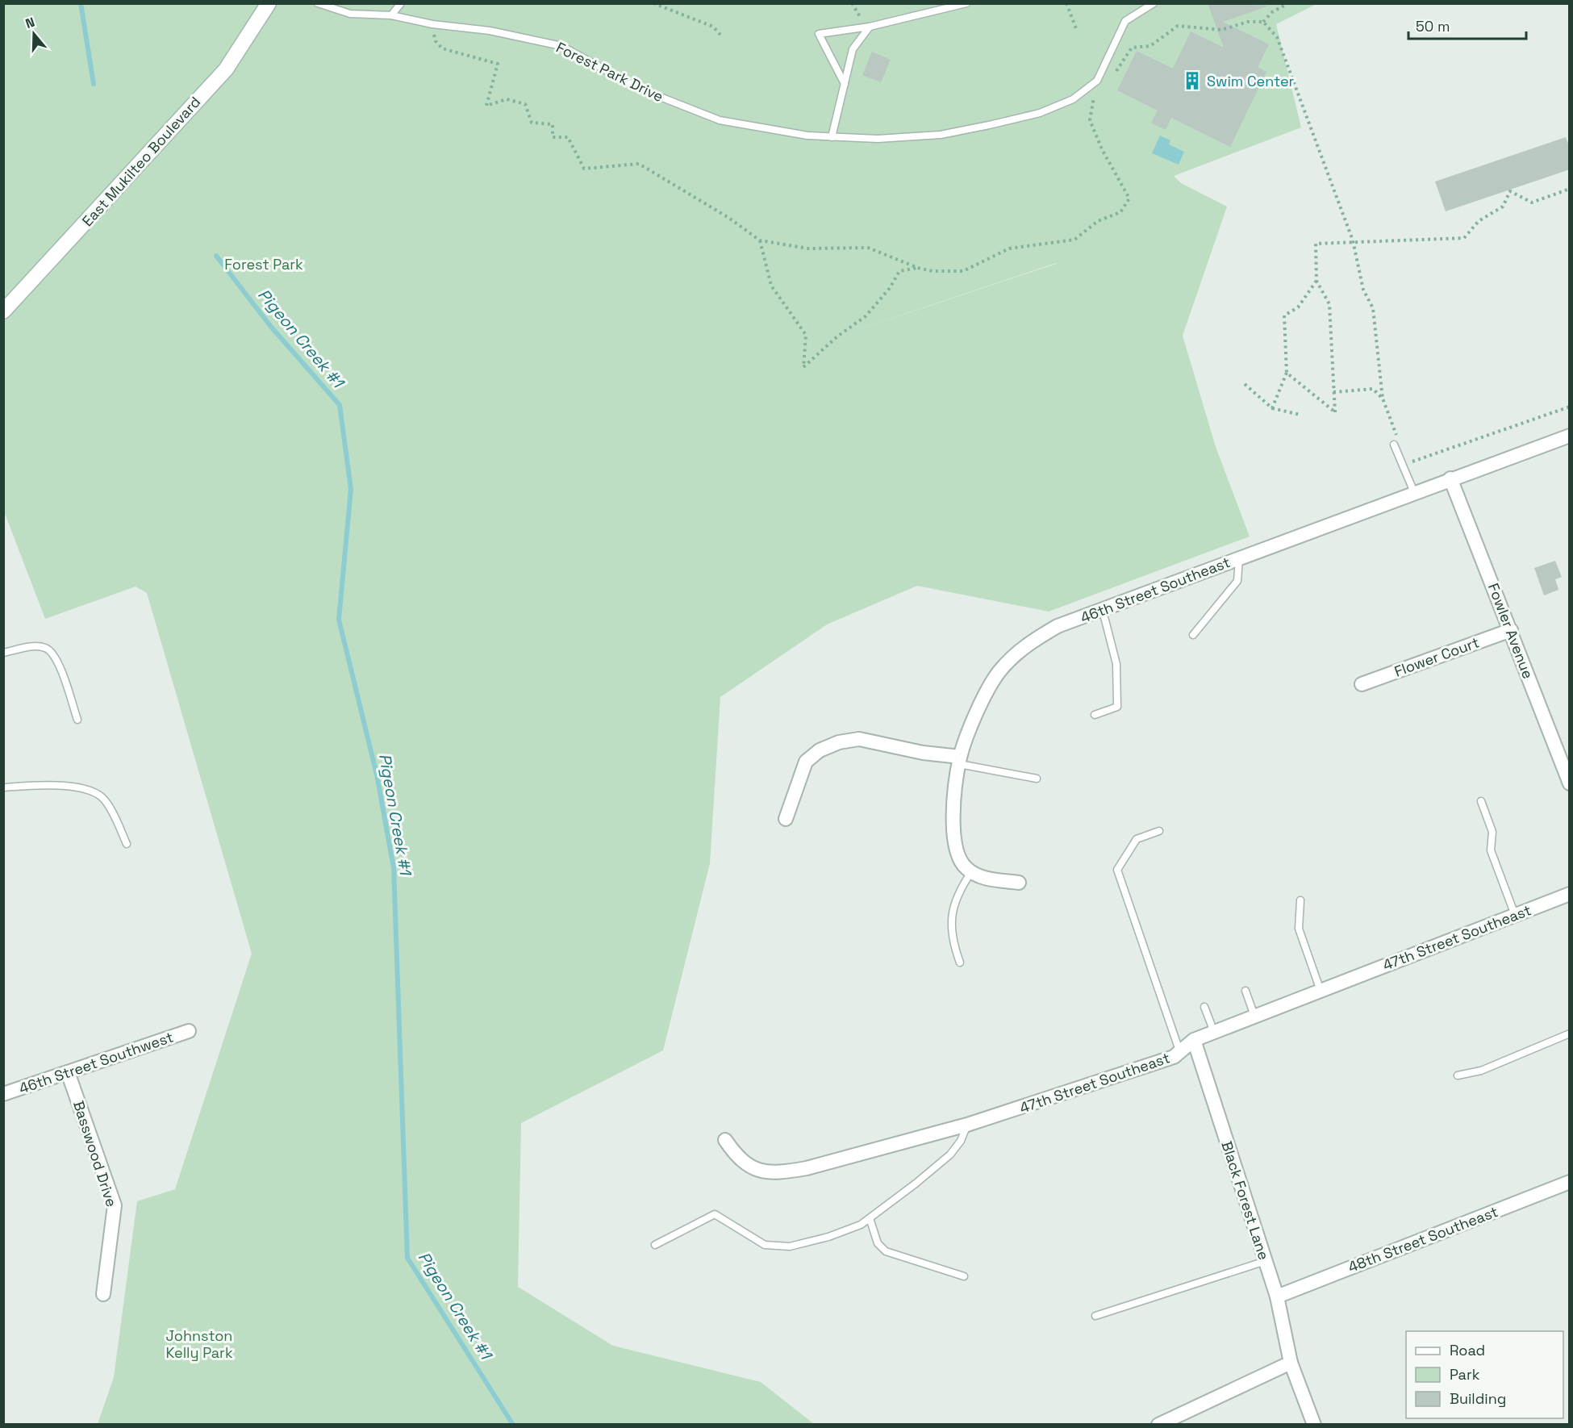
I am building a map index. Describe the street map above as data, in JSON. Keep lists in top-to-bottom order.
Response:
{
  "streets": {
    "main road": ["East Mukilteo Boulevard"],
    "street": [
      "46th Street Southeast",
      "Fowler Avenue",
      "Flower Court",
      "47th Street Southeast",
      "46th Street Southwest",
      "Basswood Drive",
      "Black Forest Lane",
      "48th Street Southeast"
    ],
    "lane": ["Forest Park Drive"]
  },
  "crossings": [
    ["46th Street Southeast", "Fowler Avenue"],
    ["Fowler Avenue", "Flower Court"],
    ["47th Street Southeast", "Black Forest Lane"],
    ["46th Street Southwest", "Basswood Drive"],
    ["Black Forest Lane", "48th Street Southeast"]
  ],
  "water": ["Pigeon Creek #1"],
  "parks": ["Forest Park", "Johnston Kelly Park"],
  "places": {
    "building": ["Swim Center"]
  },
  "legend": ["Road", "Park", "Building"],
  "scale_bar": "50 m",
  "north": "top"
}
